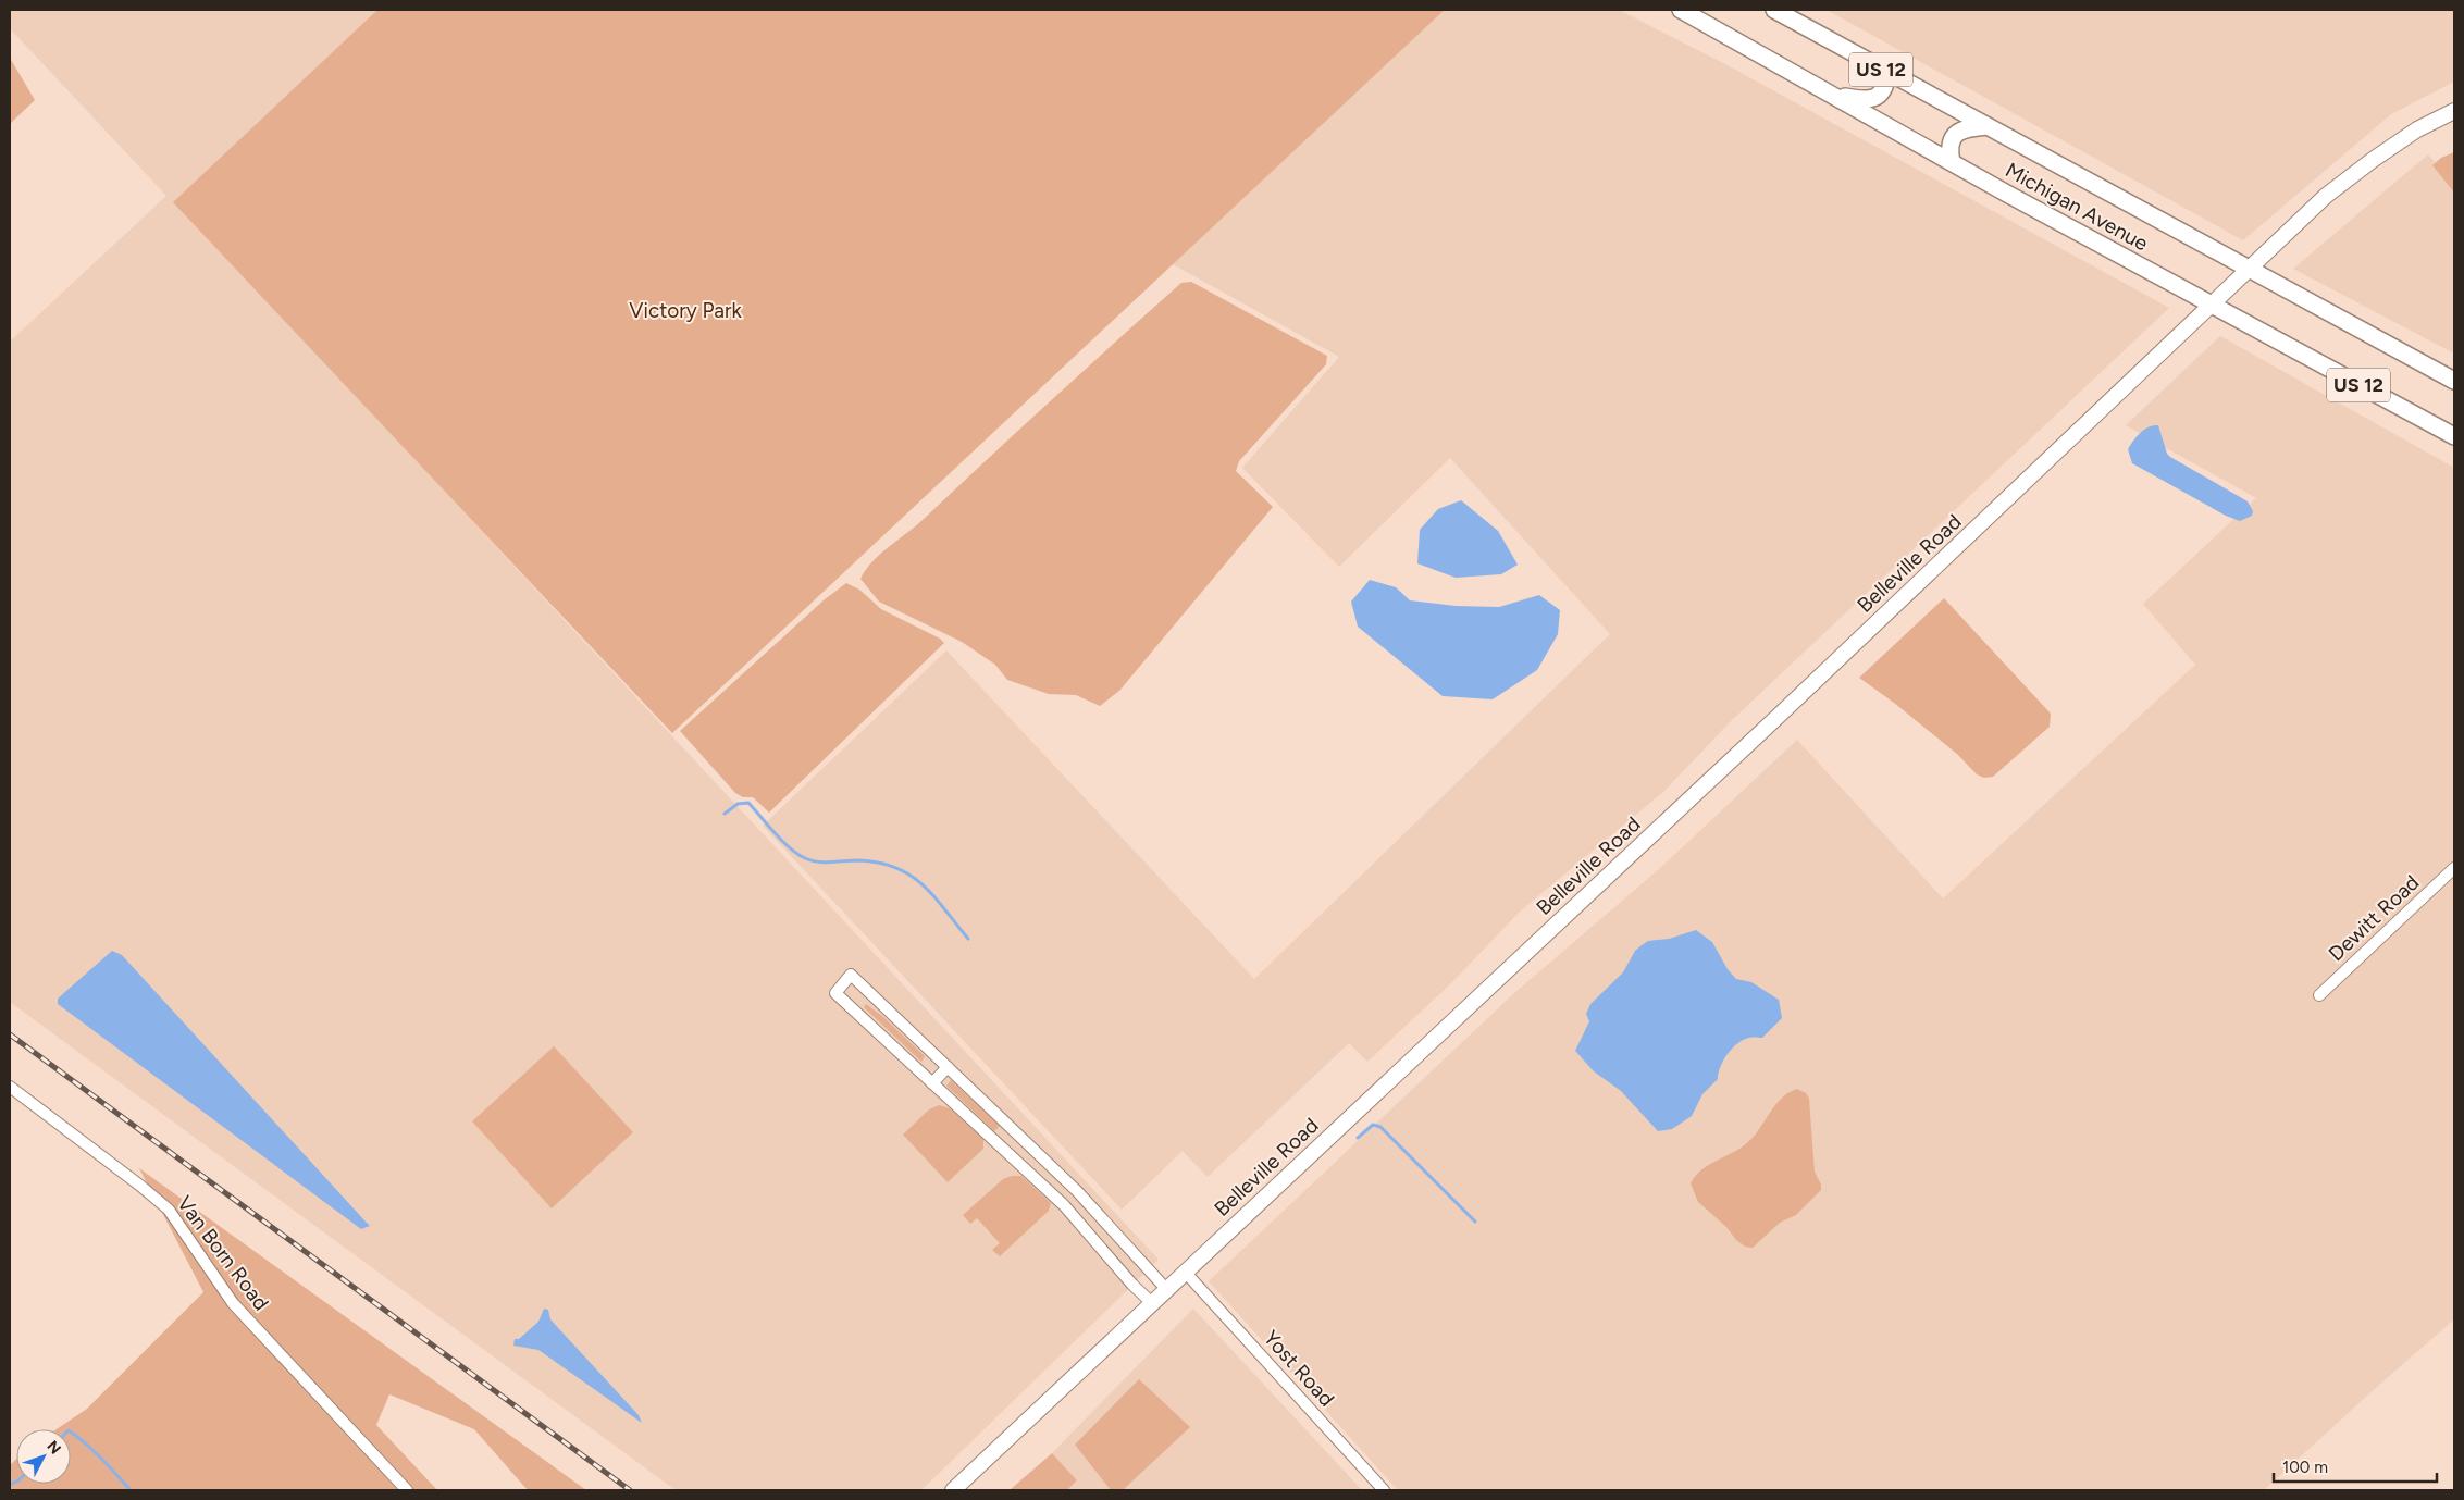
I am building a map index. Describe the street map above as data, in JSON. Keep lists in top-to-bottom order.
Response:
{
  "streets": {
    "main road": ["US 12", "Michigan Avenue", "Belleville Road"],
    "street": ["Dewitt Road", "Van Born Road", "Yost Road"]
  },
  "crossings": [
    ["Michigan Avenue", "Belleville Road"],
    ["Belleville Road", "Yost Road"]
  ],
  "parks": ["Victory Park"],
  "scale_bar": "100 m",
  "north": "top right"
}
